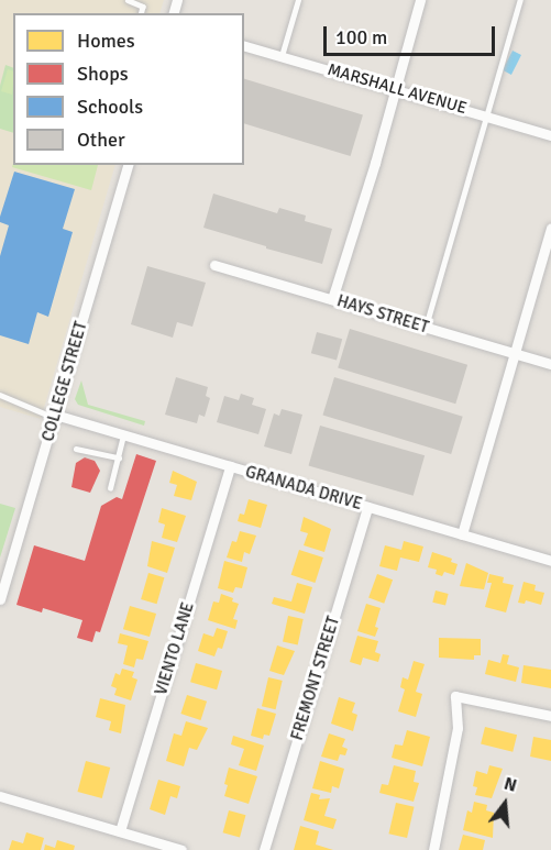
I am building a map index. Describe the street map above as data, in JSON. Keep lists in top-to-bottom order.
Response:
{
  "streets": {
    "street": [
      "MARSHALL AVENUE",
      "HAYS STREET",
      "COLLEGE STREET",
      "GRANADA DRIVE",
      "VIENTO LANE",
      "FREMONT STREET"
    ]
  },
  "crossings": [
    ["COLLEGE STREET", "GRANADA DRIVE"],
    ["GRANADA DRIVE", "VIENTO LANE"],
    ["GRANADA DRIVE", "FREMONT STREET"]
  ],
  "legend": [
    "Homes",
    "Shops",
    "Schools",
    "Other"
  ],
  "scale_bar": "100 m",
  "north": "top"
}
